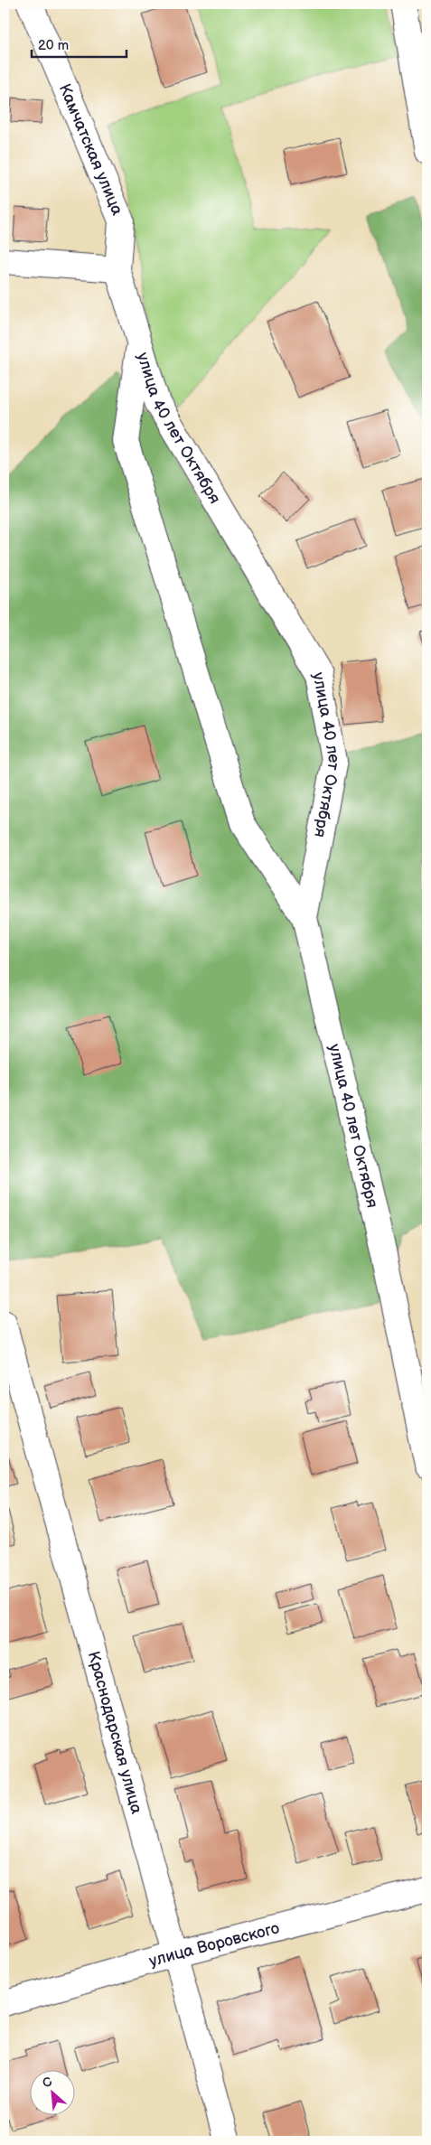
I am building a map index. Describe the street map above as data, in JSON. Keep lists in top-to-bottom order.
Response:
{
  "streets": {
    "street": [
      "Камчатская улица",
      "улица 40 лет Октября",
      "Краснодарская улица",
      "улица Воровского"
    ]
  },
  "crossings": [
    ["Камчатская улица", "улица 40 лет Октября"],
    ["Краснодарская улица", "улица Воровского"]
  ],
  "scale_bar": "20 m",
  "north": "top left"
}
